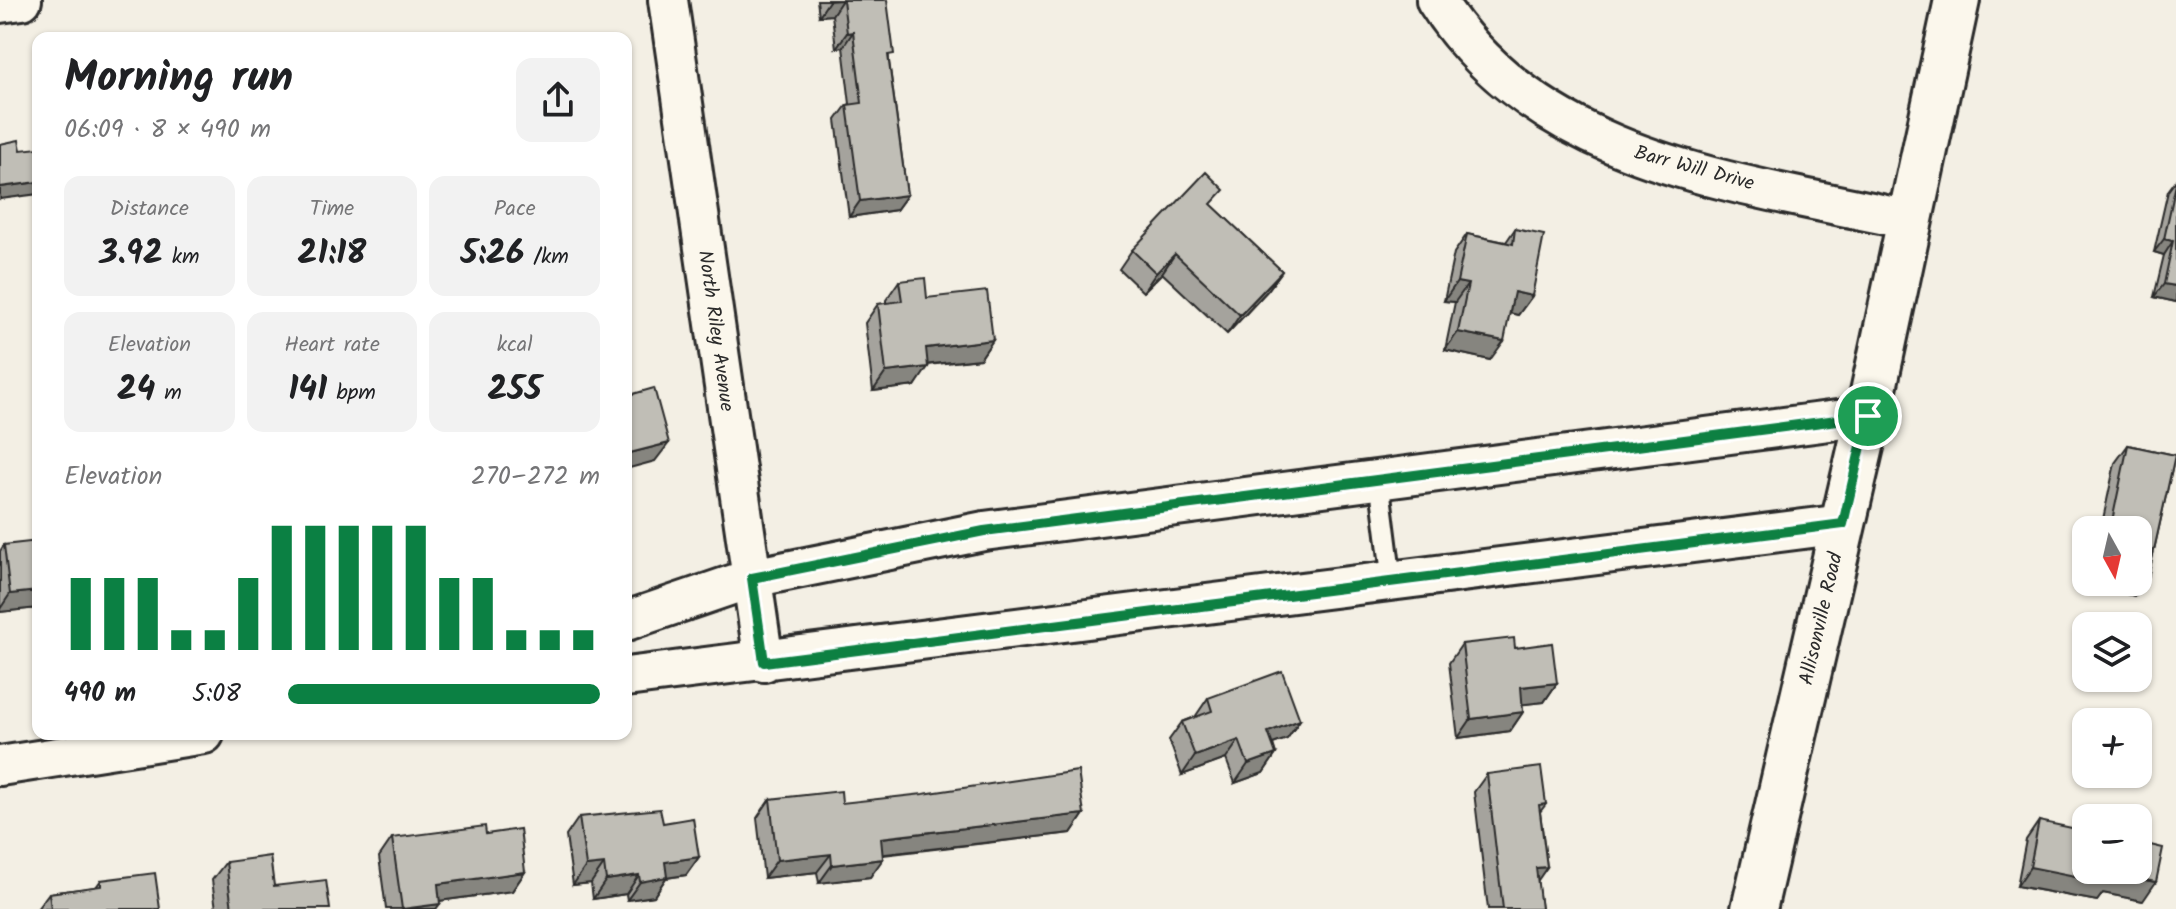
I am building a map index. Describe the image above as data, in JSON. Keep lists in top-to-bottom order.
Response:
{
  "streets": {
    "main road": ["Allisonville Road"],
    "street": ["Barr Will Drive", "North Riley Avenue"]
  },
  "crossings": [
    ["Barr Will Drive", "Allisonville Road"]
  ],
  "north": "bottom",
  "page": {
    "heading": ["Morning run", "06:09 · 8 × 490 m"],
    "stats": [
      ["Distance", "3.92 km"],
      ["Time", "21:18"],
      ["Pace", "5:26 /km"],
      ["Elevation", "24 m"],
      ["Heart rate", "141 bpm"],
      ["kcal", "255"]
    ],
    "chart": ["Elevation", "270–272 m"],
    "map_buttons": ["+", "−"],
    "list": [
      {
        "name": "490 m",
        "note": "5:08"
      }
    ]
  }
}
